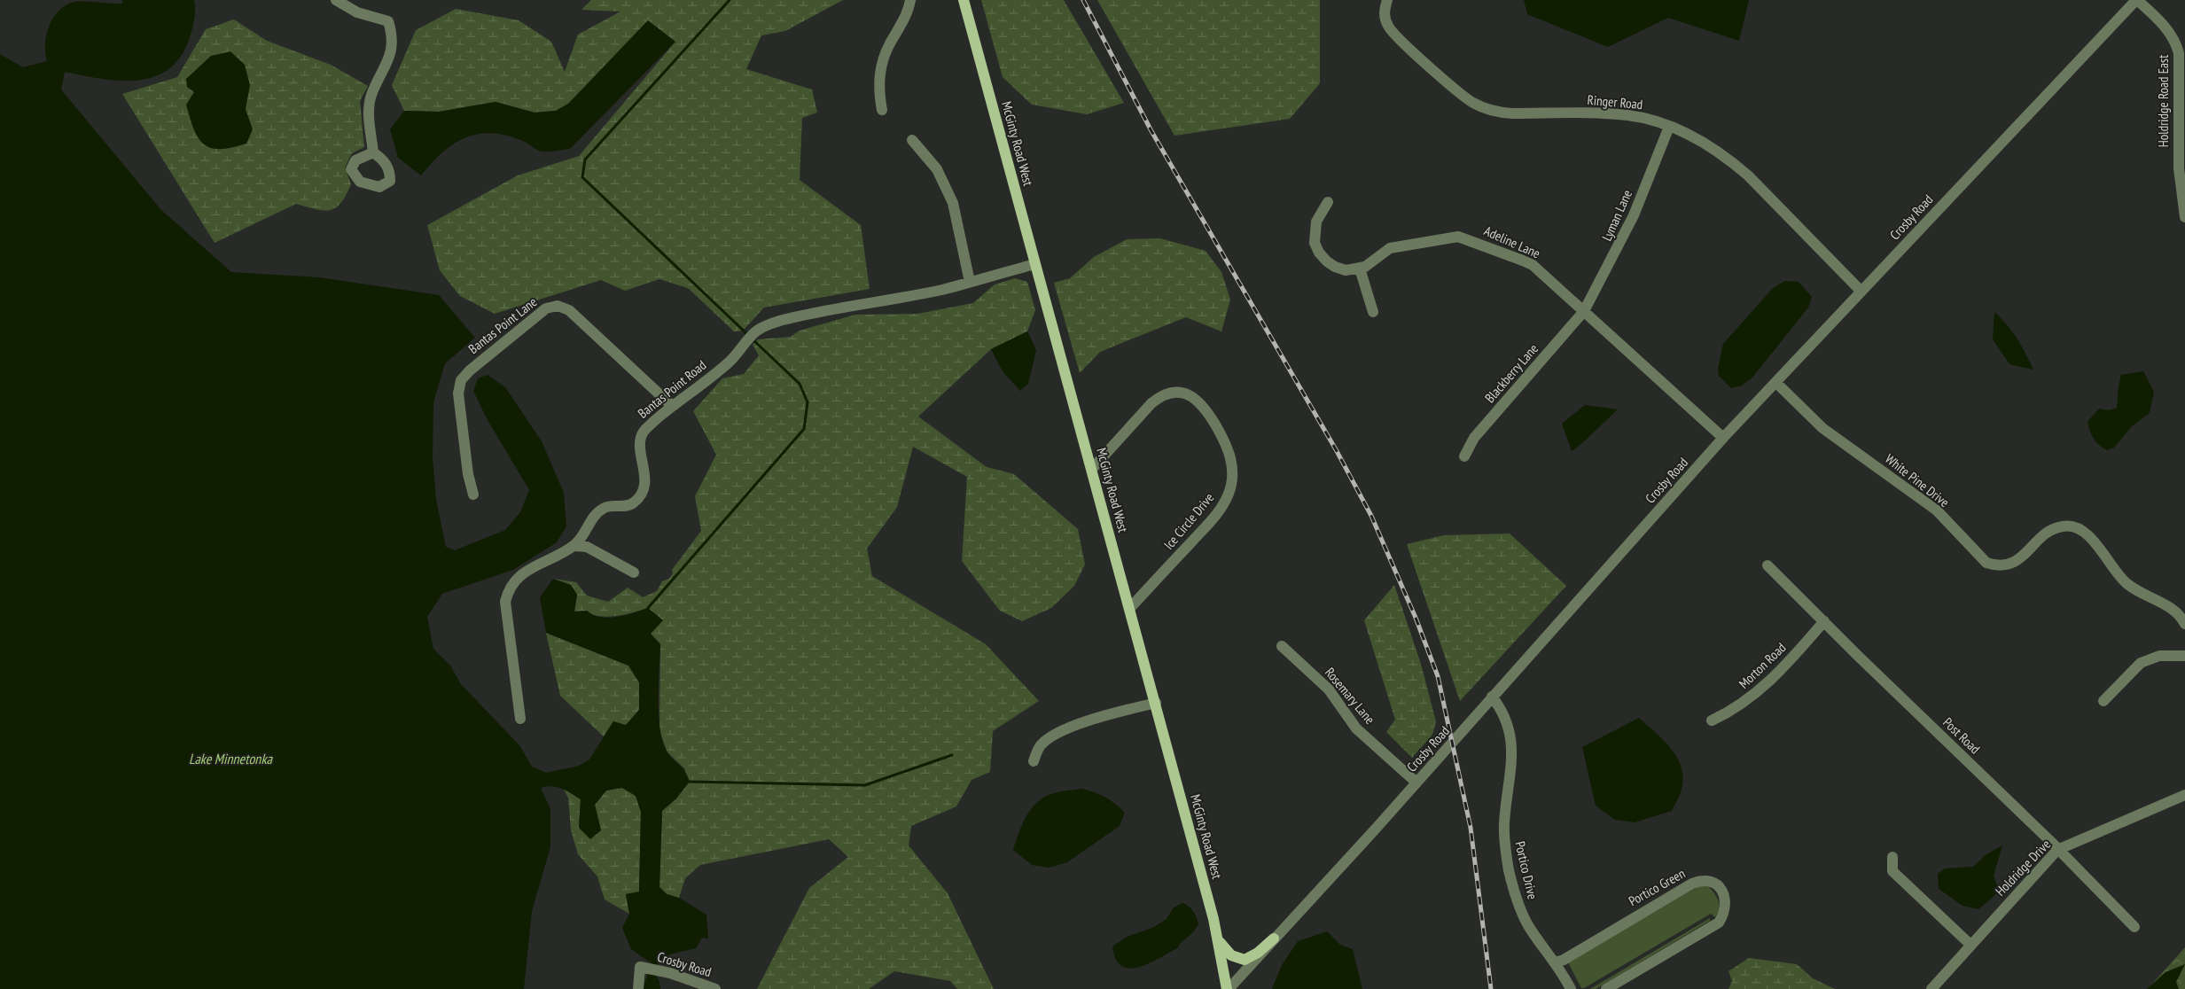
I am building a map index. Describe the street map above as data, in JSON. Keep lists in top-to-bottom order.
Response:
{
  "streets": {
    "main road": ["McGinty Road West"],
    "street": [
      "Holdridge Road East",
      "Ringer Road",
      "Lyman Lane",
      "Crosby Road",
      "Adeline Lane",
      "Bantas Point Lane",
      "Blackberry Lane",
      "Bantas Point Road",
      "White Pine Drive",
      "Ice Circle Drive",
      "Morton Road",
      "Rosemary Lane",
      "Post Road",
      "Holdridge Drive",
      "Portico Drive",
      "Portico Green"
    ]
  },
  "crossings": [
    ["Holdridge Road East", "Crosby Road"],
    ["Ringer Road", "Lyman Lane"],
    ["Ringer Road", "Crosby Road"],
    ["McGinty Road West", "Crosby Road"],
    ["McGinty Road West", "Bantas Point Road"],
    ["McGinty Road West", "Ice Circle Drive"],
    ["Lyman Lane", "Adeline Lane"],
    ["Lyman Lane", "Blackberry Lane"],
    ["Crosby Road", "Adeline Lane"],
    ["Crosby Road", "White Pine Drive"],
    ["Crosby Road", "Rosemary Lane"],
    ["Crosby Road", "Portico Drive"],
    ["Adeline Lane", "Blackberry Lane"],
    ["Bantas Point Lane", "Bantas Point Road"],
    ["Morton Road", "Post Road"],
    ["Post Road", "Holdridge Drive"],
    ["Portico Drive", "Portico Green"]
  ],
  "water": ["Lake Minnetonka"]
}
